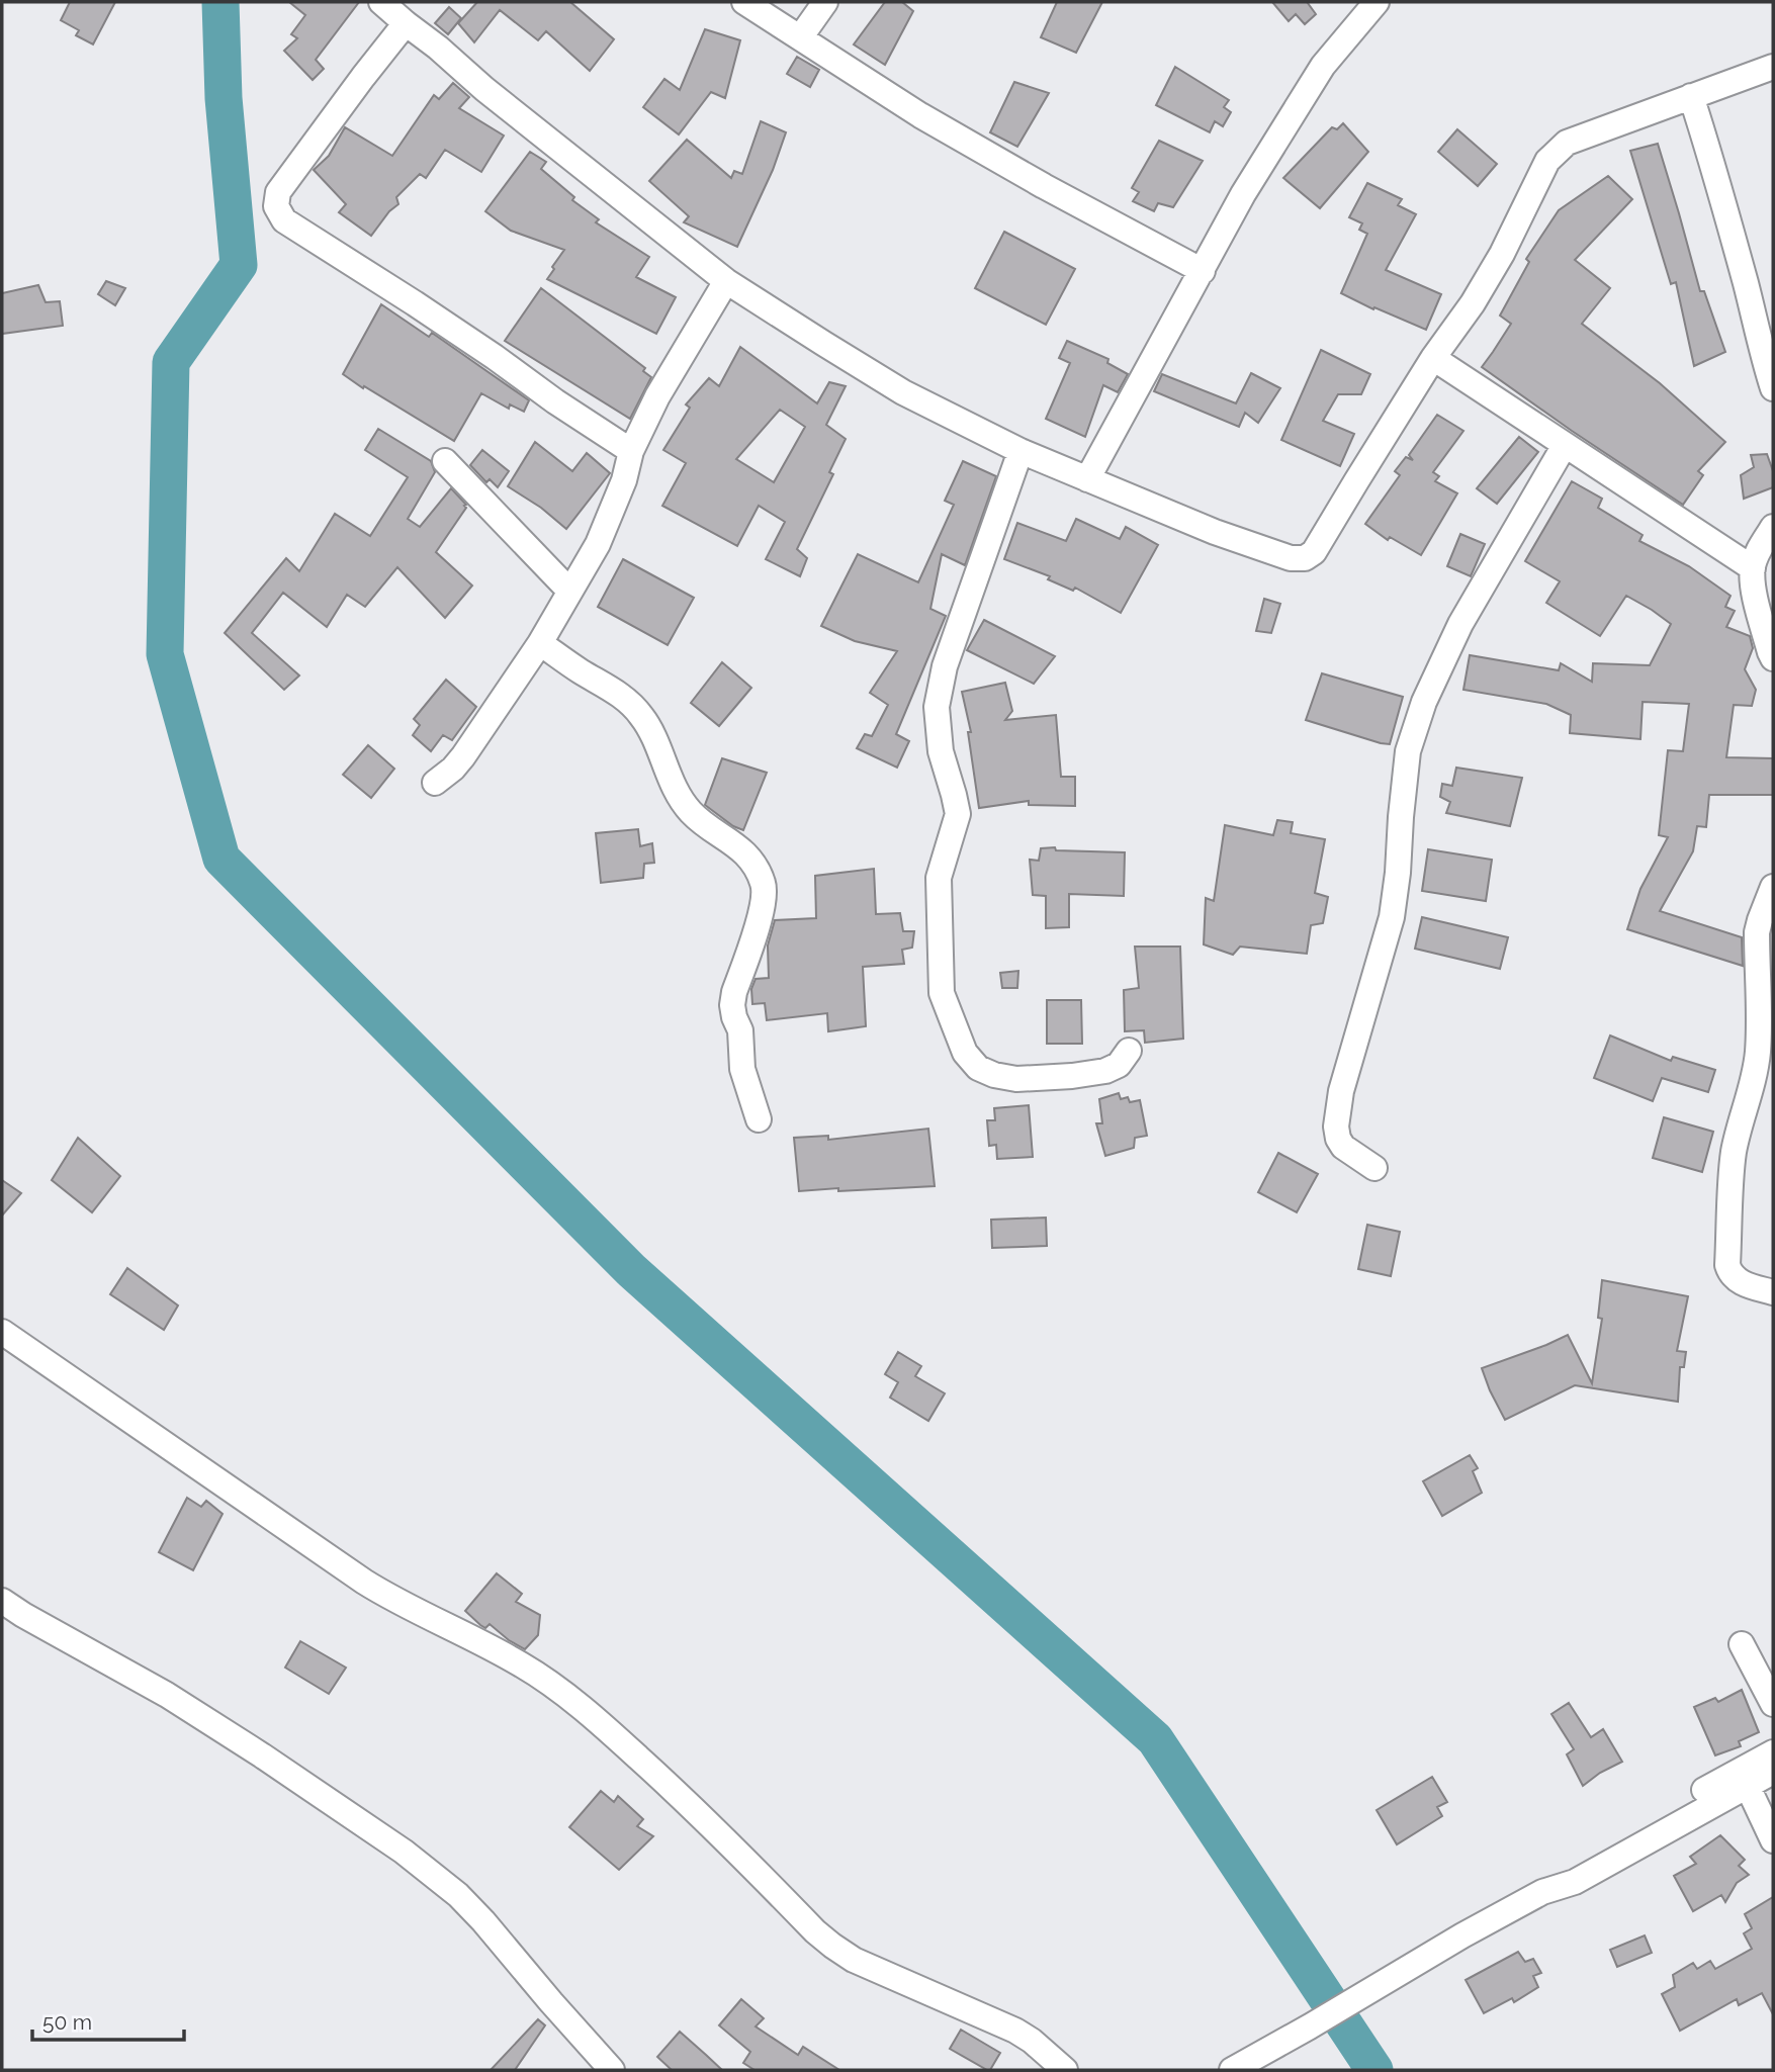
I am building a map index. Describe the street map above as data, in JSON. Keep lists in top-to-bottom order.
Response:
{
  "scale_bar": "50 m"
}
